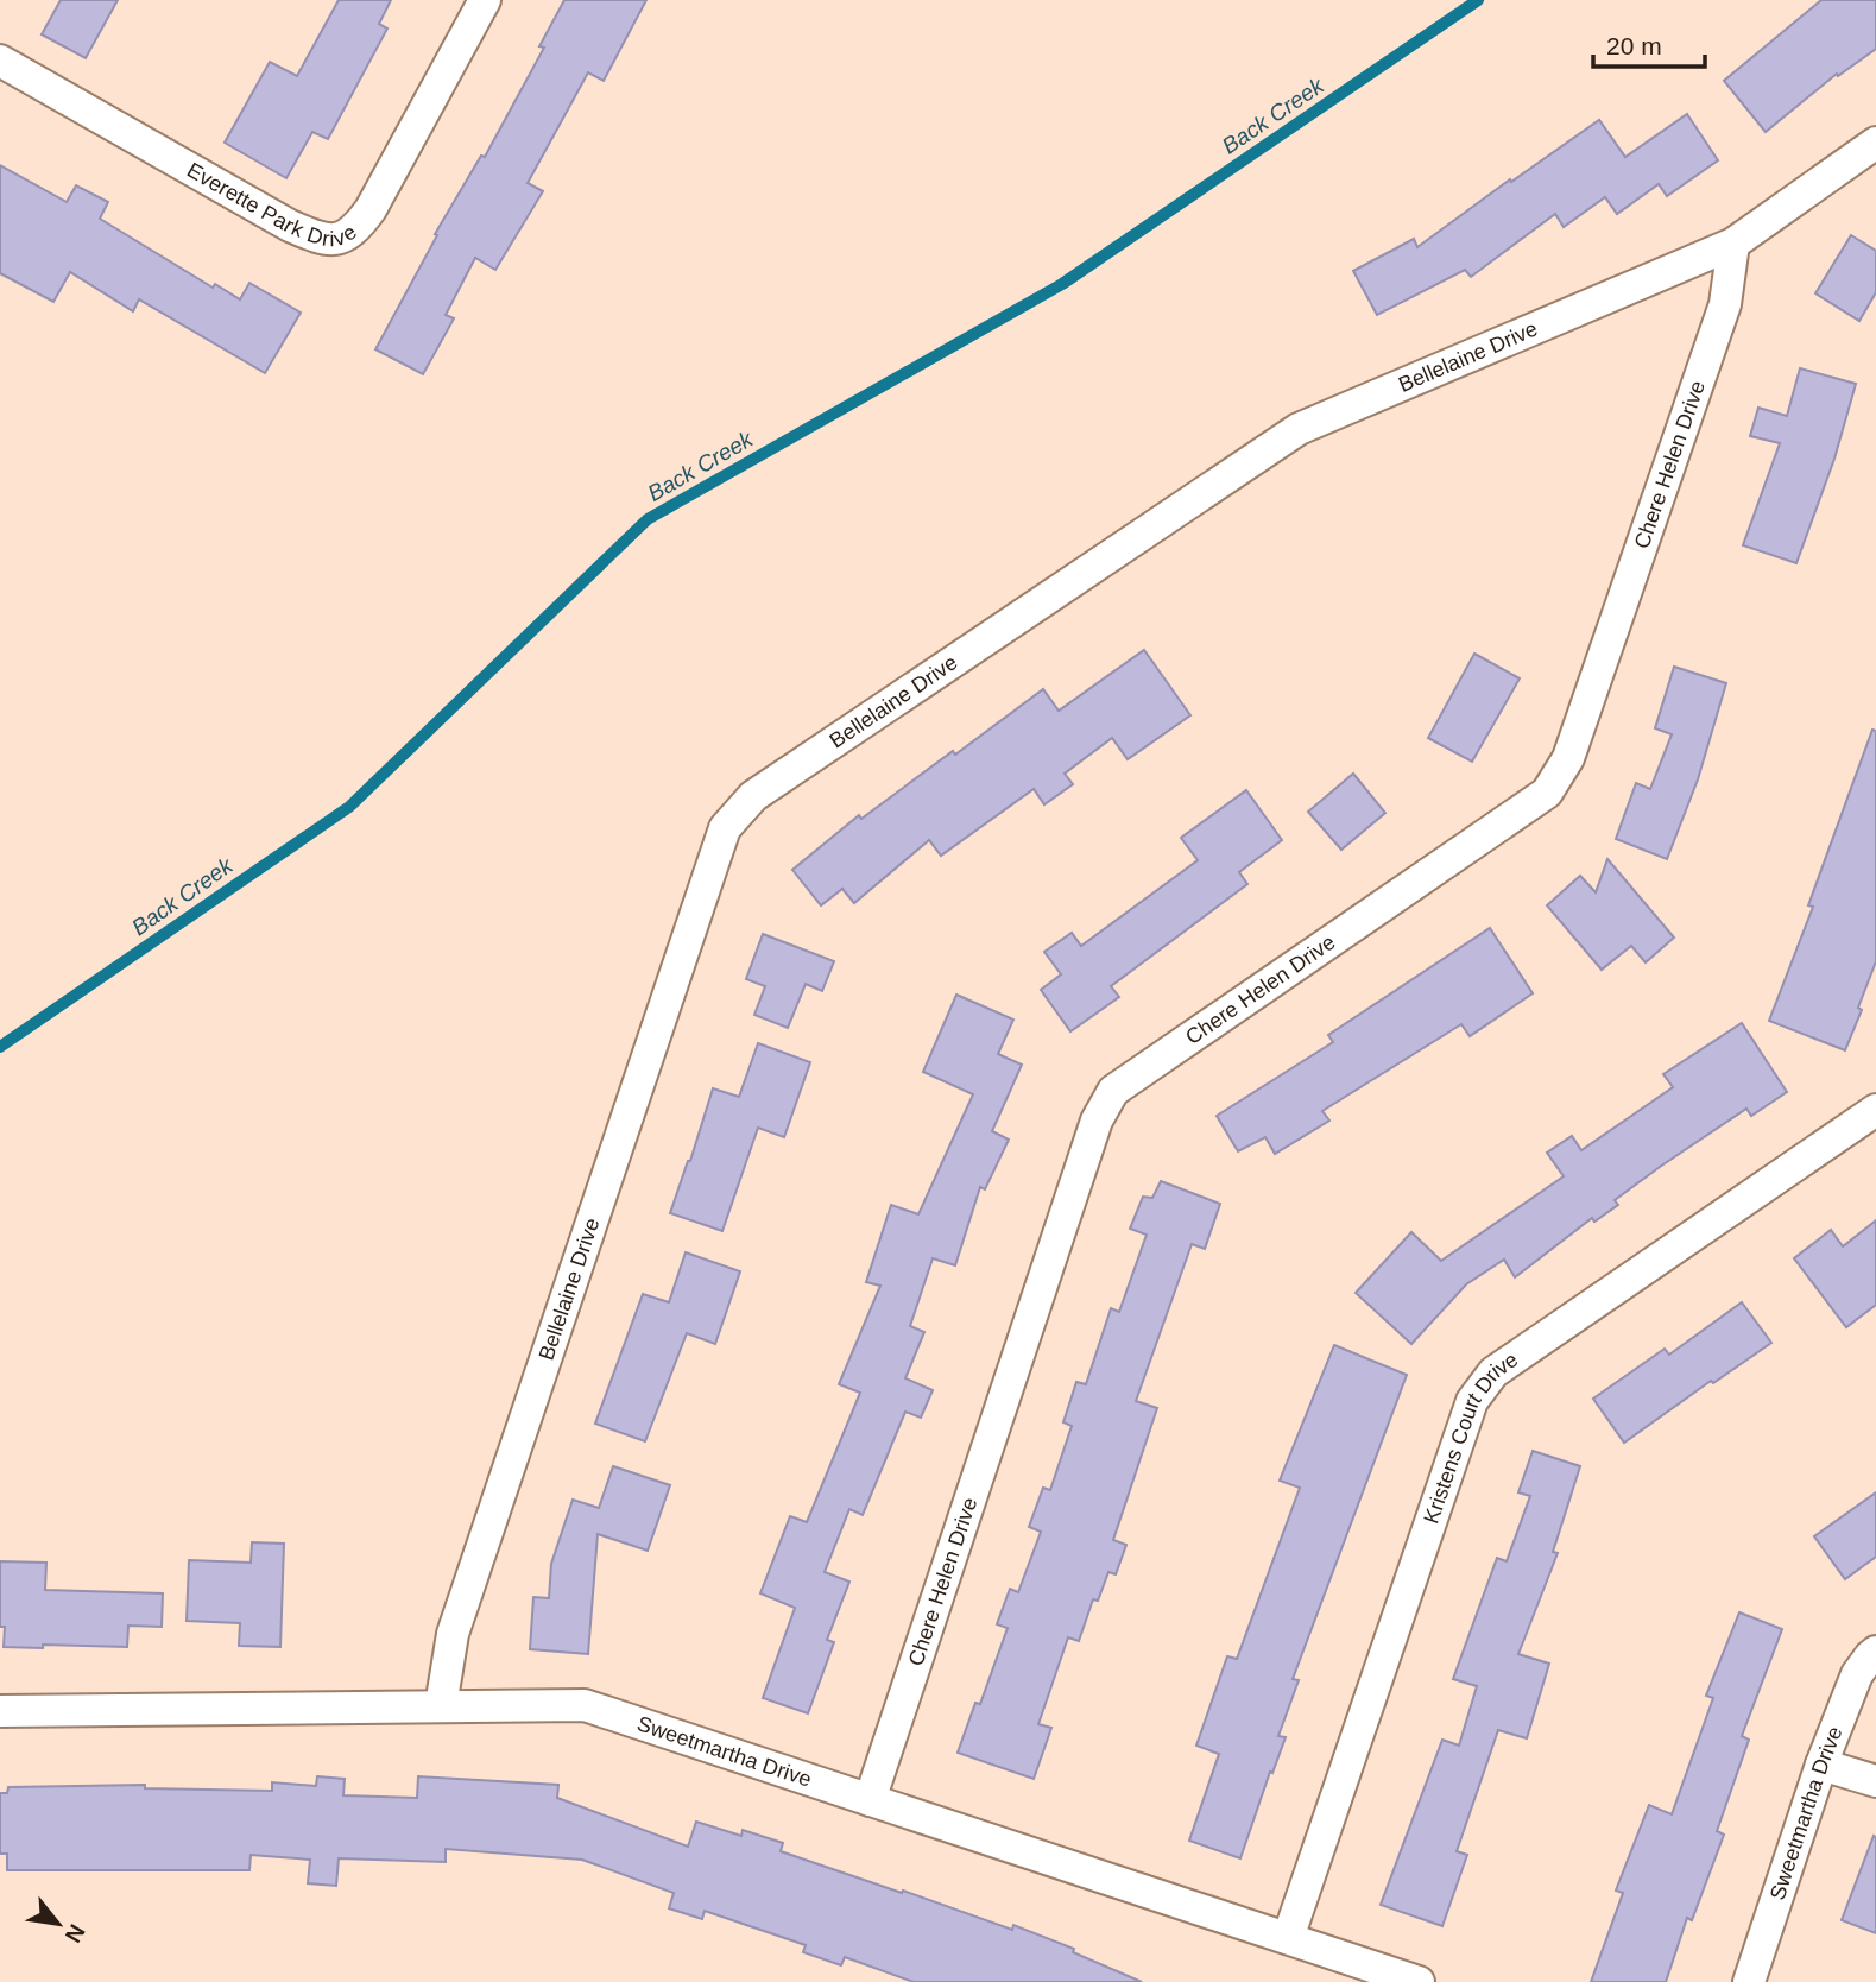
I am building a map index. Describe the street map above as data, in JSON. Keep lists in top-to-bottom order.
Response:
{
  "streets": {
    "street": [
      "Everette Park Drive",
      "Bellelaine Drive",
      "Chere Helen Drive",
      "Kristens Court Drive",
      "Sweetmartha Drive"
    ]
  },
  "crossings": [
    ["Bellelaine Drive", "Chere Helen Drive"],
    ["Bellelaine Drive", "Sweetmartha Drive"],
    ["Chere Helen Drive", "Sweetmartha Drive"],
    ["Kristens Court Drive", "Sweetmartha Drive"]
  ],
  "water": ["Back Creek"],
  "scale_bar": "20 m",
  "north": "bottom right"
}
